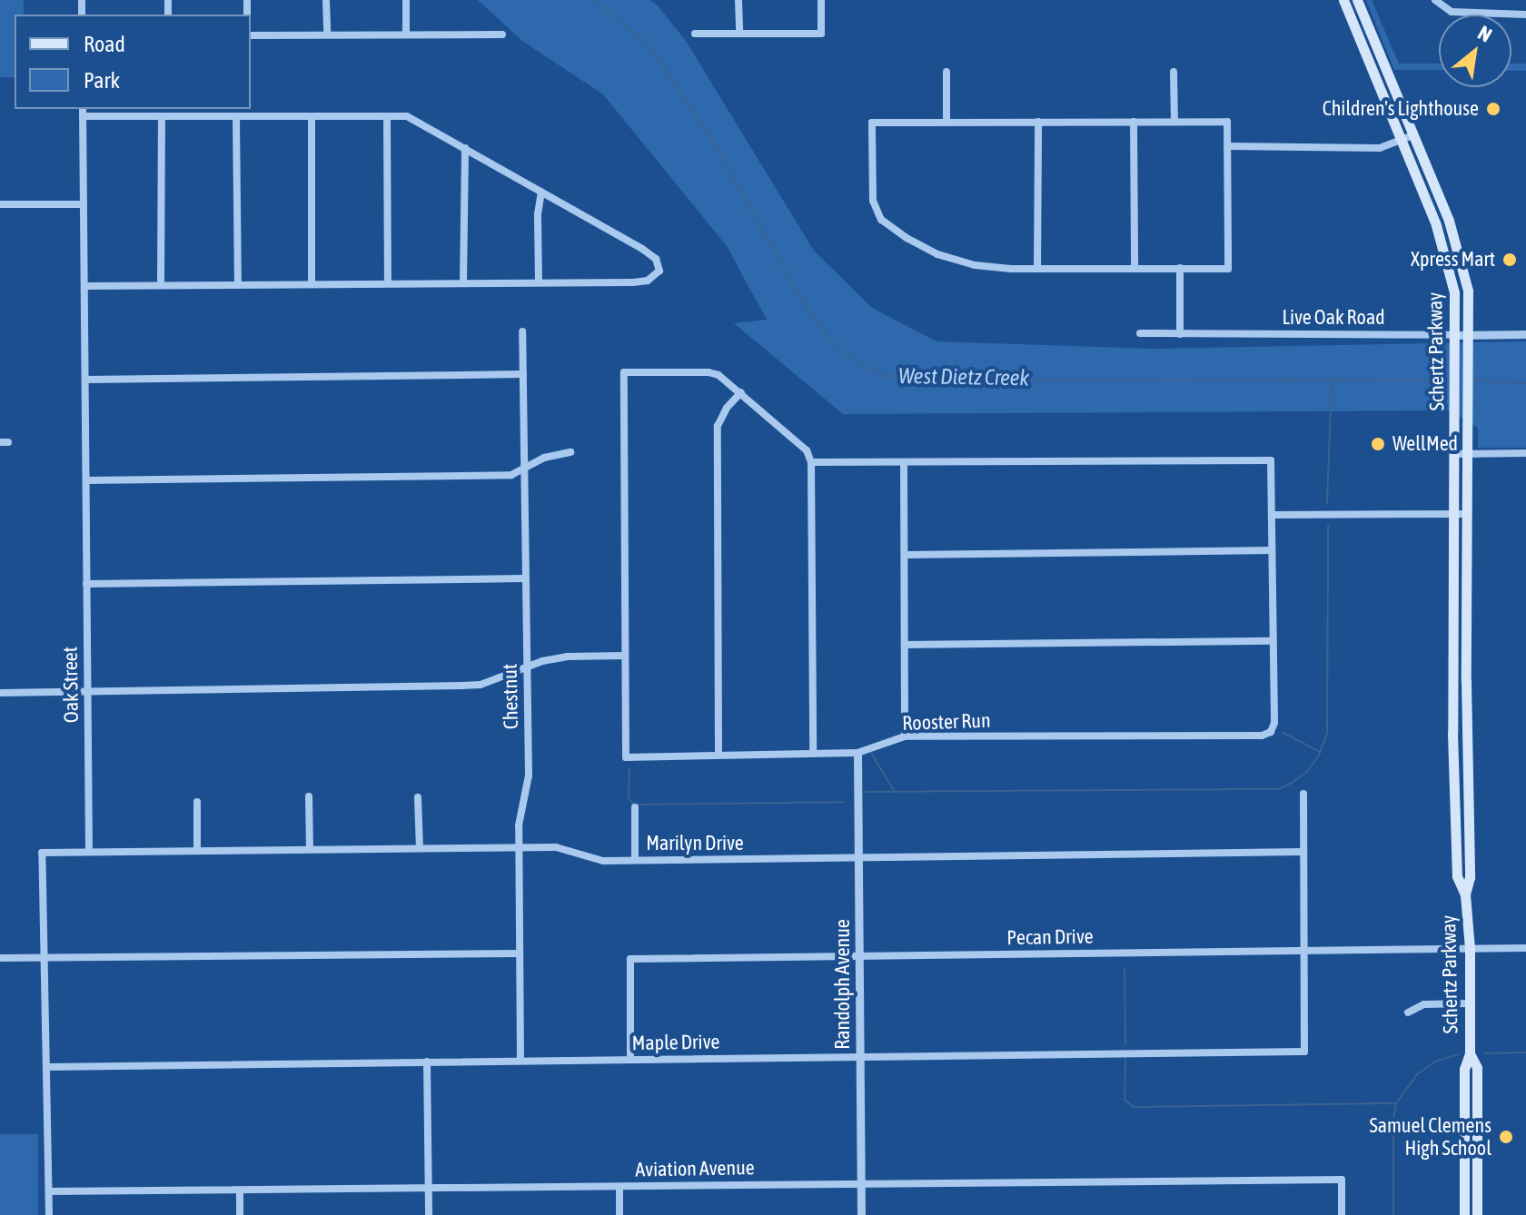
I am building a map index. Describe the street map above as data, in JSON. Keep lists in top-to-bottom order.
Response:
{
  "streets": {
    "main road": ["Schertz Parkway"],
    "street": [
      "Live Oak Road",
      "Oak Street",
      "Chestnut",
      "Rooster Run",
      "Marilyn Drive",
      "Pecan Drive",
      "Randolph Avenue",
      "Maple Drive",
      "Aviation Avenue"
    ]
  },
  "crossings": [
    ["Live Oak Road", "Schertz Parkway"],
    ["Schertz Parkway", "Pecan Drive"],
    ["Oak Street", "Marilyn Drive"],
    ["Chestnut", "Marilyn Drive"],
    ["Chestnut", "Maple Drive"],
    ["Rooster Run", "Randolph Avenue"],
    ["Marilyn Drive", "Randolph Avenue"],
    ["Pecan Drive", "Randolph Avenue"],
    ["Pecan Drive", "Maple Drive"],
    ["Randolph Avenue", "Maple Drive"],
    ["Randolph Avenue", "Aviation Avenue"]
  ],
  "water": ["West Dietz Creek"],
  "places": [
    "Children's Lighthouse",
    "Xpress Mart",
    "WellMed",
    "Samuel Clemens High School"
  ],
  "legend": ["Road", "Park"],
  "north": "top right"
}
